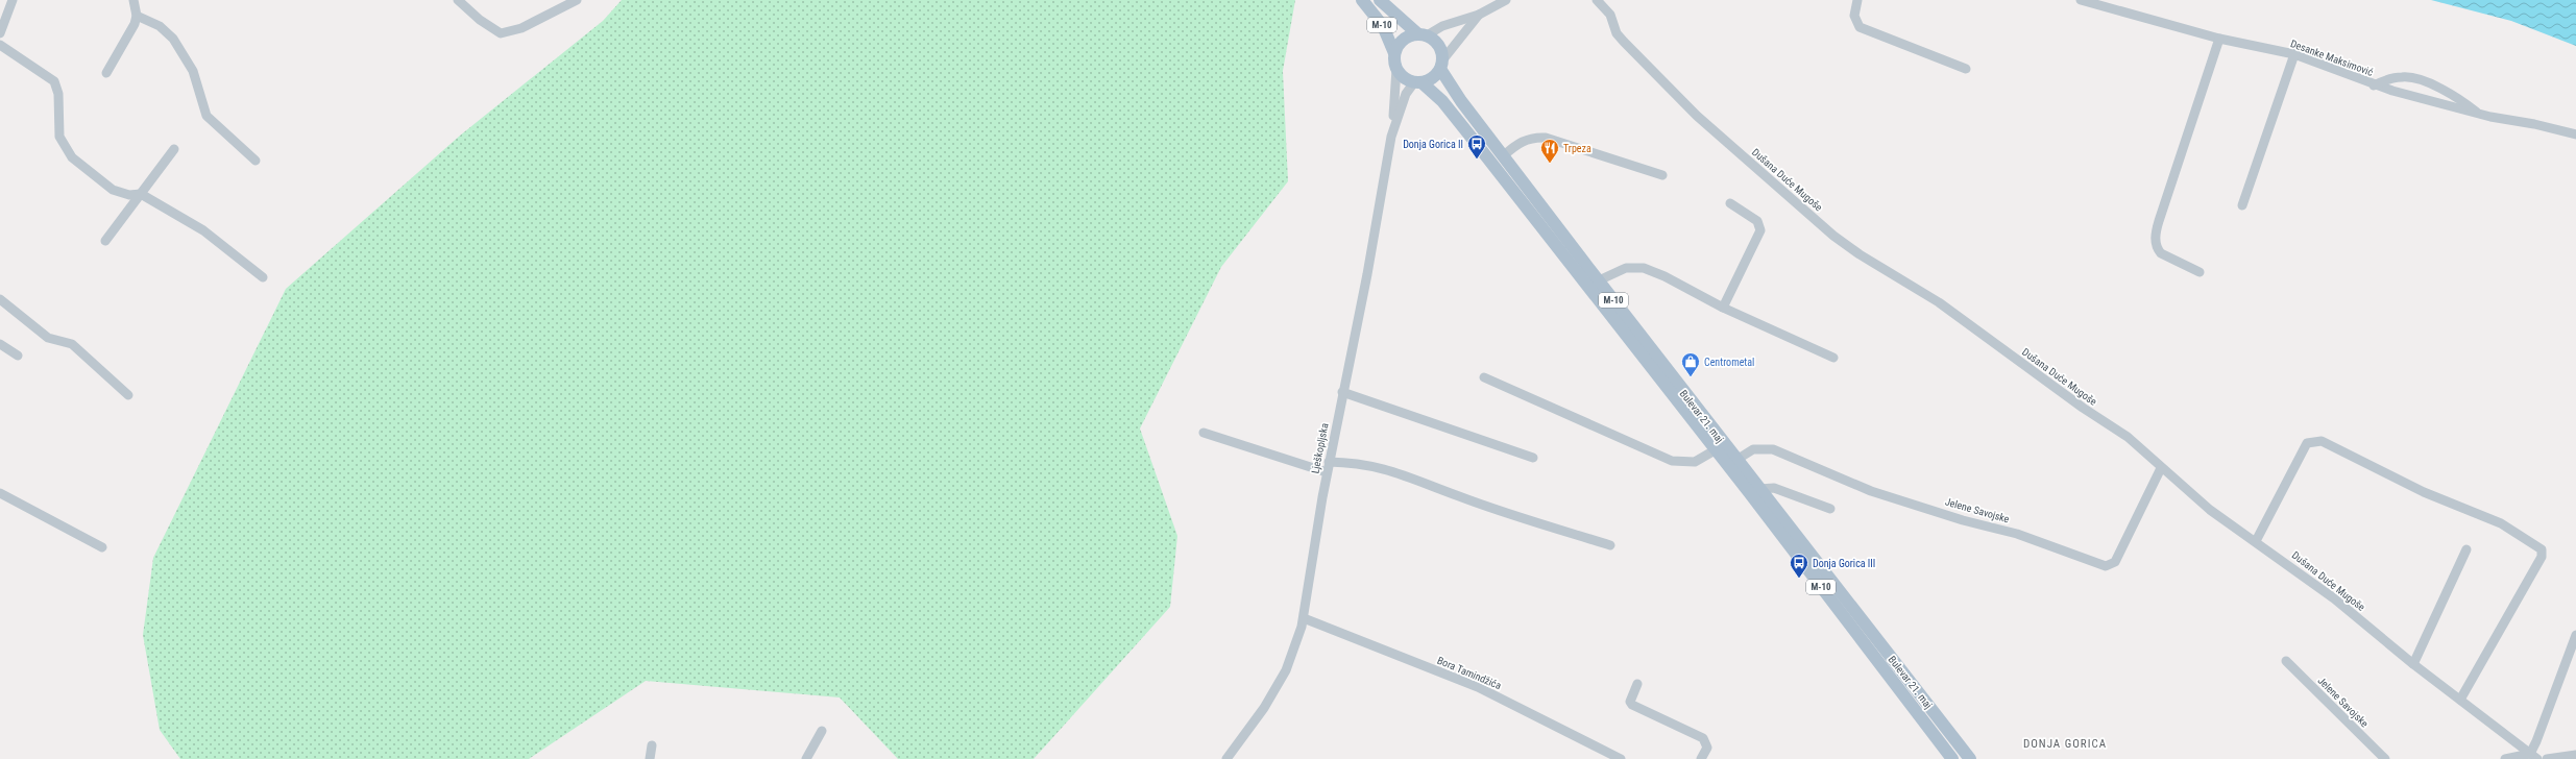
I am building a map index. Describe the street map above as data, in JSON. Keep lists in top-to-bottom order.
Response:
{
  "streets": {
    "main road": ["M-10", "Bulevar 21. maj"],
    "street": [
      "Desanke Maksimović",
      "Dušana Duće Mugoše",
      "Lješkopljska",
      "Jelene Savojske",
      "Bora Tamindžića"
    ]
  },
  "crossings": [
    ["M-10", "Bulevar 21. maj"],
    ["M-10", "Lješkopljska"],
    ["Dušana Duće Mugoše", "Jelene Savojske"],
    ["Bulevar 21. maj", "Lješkopljska"],
    ["Bulevar 21. maj", "Jelene Savojske"],
    ["Lješkopljska", "Bora Tamindžića"]
  ],
  "districts": ["DONJA GORICA"],
  "places": {
    "bus stop": ["Donja Gorica II", "Donja Gorica III"],
    "restaurant": ["Trpeza"],
    "shop": ["Centrometal"]
  }
}
